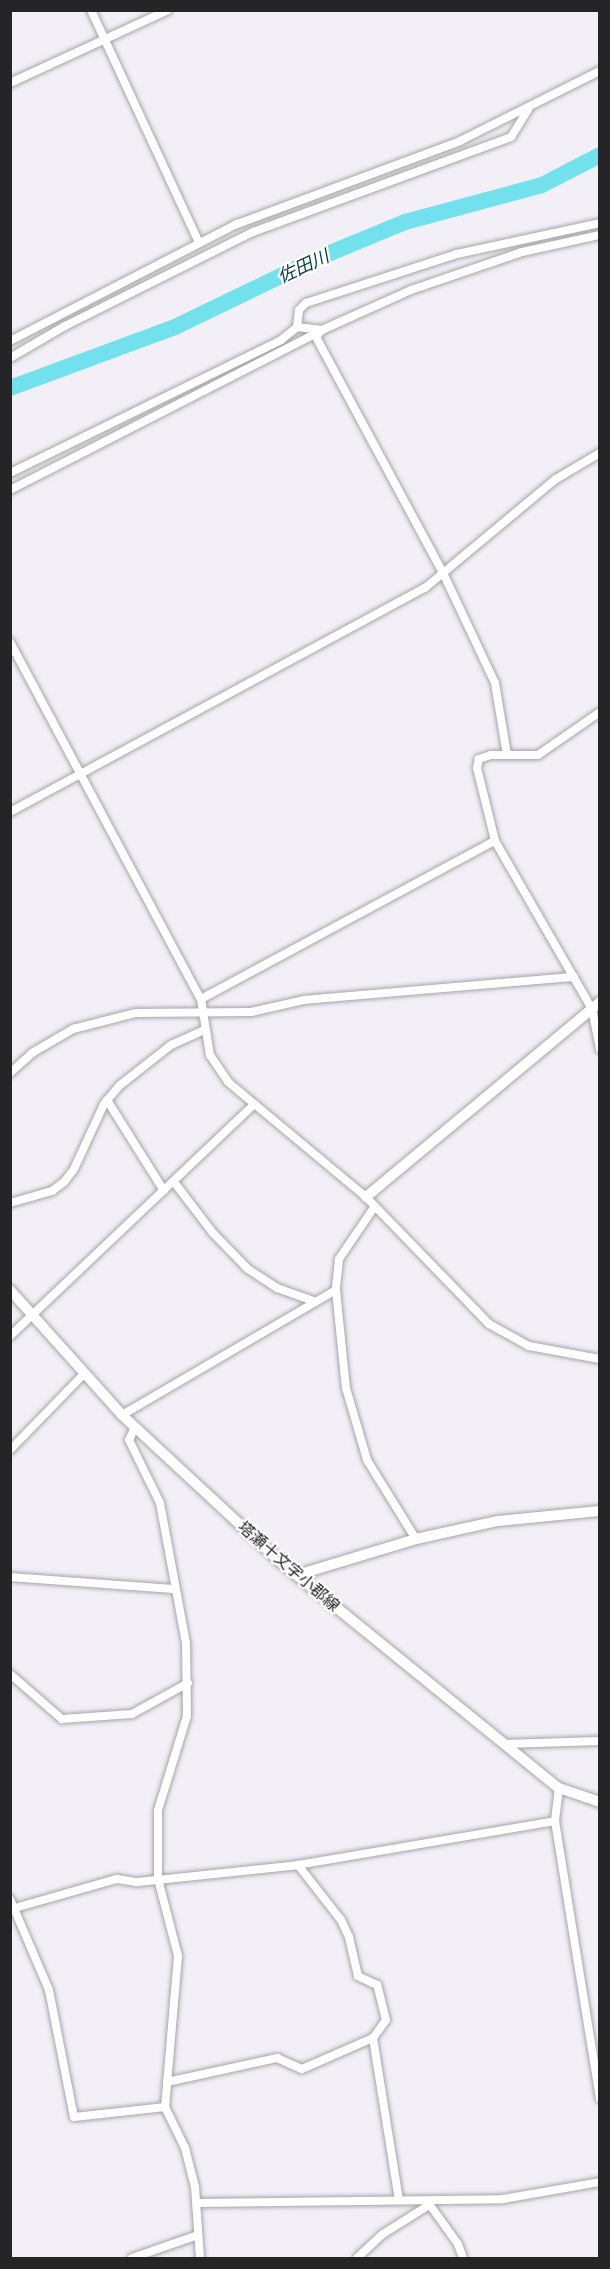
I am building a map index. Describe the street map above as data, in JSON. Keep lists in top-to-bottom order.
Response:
{
  "streets": {
    "main road": ["塔瀬十文字小郡線"]
  },
  "water": ["佐田川"]
}
